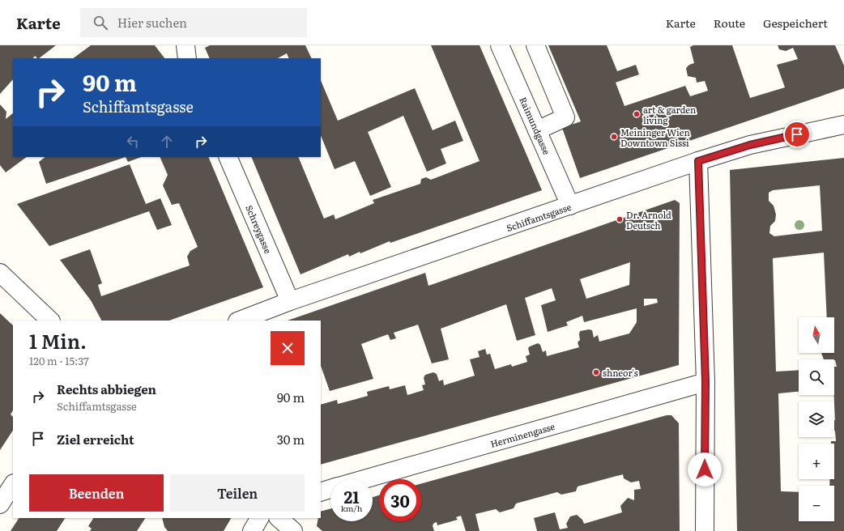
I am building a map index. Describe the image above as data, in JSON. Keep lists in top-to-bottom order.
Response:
{
  "streets": {
    "street": [
      "Raimundgasse",
      "Schiffamtsgasse",
      "Schreygasse",
      "Herminengasse"
    ]
  },
  "crossings": [
    ["Raimundgasse", "Schiffamtsgasse"],
    ["Schiffamtsgasse", "Schreygasse"]
  ],
  "places": [
    "art & garden living",
    "Meininger Wien Downtown Sissi",
    "Dr. Arnold Deutsch",
    "shneor's"
  ],
  "north": "top",
  "page": {
    "header": "Karte",
    "search": "Hier suchen",
    "nav": ["Karte", "Route", "Gespeichert"],
    "turn": ["90 m", "Schiffamtsgasse"],
    "map_buttons": ["+", "−"],
    "heading": ["1 Min.", "120 m · 15:37"],
    "list": [
      {
        "name": "Rechts abbiegen",
        "note": "Schiffamtsgasse",
        "value": "90 m"
      },
      {
        "name": "Ziel erreicht",
        "value": "30 m"
      }
    ],
    "buttons": ["Beenden", "Teilen"],
    "speed": "21 km/h",
    "limit": "30"
  }
}
